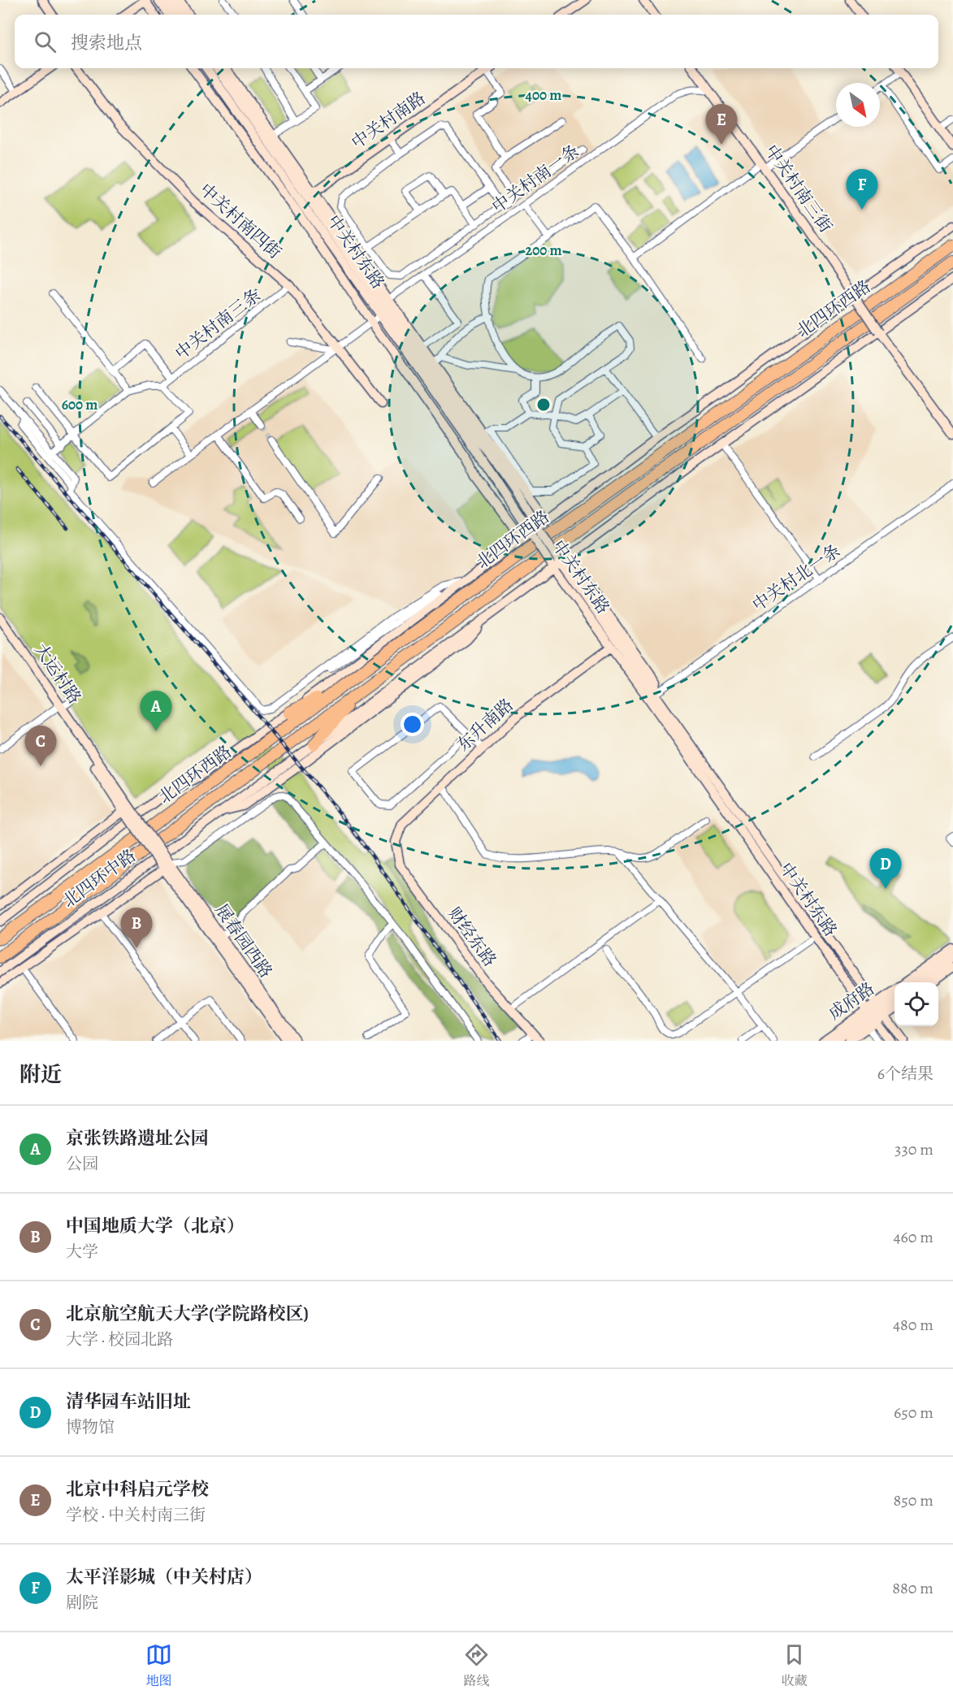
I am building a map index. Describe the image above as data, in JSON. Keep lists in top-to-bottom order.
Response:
{
  "streets": {
    "highway": ["北四环西路", "北四环中路"],
    "street": [
      "中关村南路",
      "中关村南一条",
      "中关村南三街",
      "中关村南四街",
      "中关村东路",
      "中关村南三条",
      "中关村北一条",
      "大运村路",
      "东升南路",
      "财经东路",
      "展春园西路",
      "成府路"
    ]
  },
  "crossings": [
    ["中关村南路", "中关村东路"],
    ["中关村南一条", "中关村南三街"],
    ["中关村南一条", "中关村东路"],
    ["中关村南三街", "北四环西路"],
    ["中关村南四街", "中关村南三条"],
    ["中关村东路", "北四环西路"],
    ["中关村东路", "中关村北一条"],
    ["中关村东路", "东升南路"],
    ["中关村东路", "成府路"],
    ["北四环西路", "北四环中路"],
    ["大运村路", "展春园西路"],
    ["东升南路", "财经东路"]
  ],
  "north": "bottom right",
  "page": {
    "search": "搜索地点",
    "pins": [
      "E",
      "F",
      "A",
      "C",
      "D",
      "B"
    ],
    "heading": ["附近", "6个结果"],
    "list": [
      {
        "mark": "A",
        "name": "京张铁路遗址公园",
        "note": "公园",
        "value": "330 m"
      },
      {
        "mark": "B",
        "name": "中国地质大学（北京）",
        "note": "大学",
        "value": "460 m"
      },
      {
        "mark": "C",
        "name": "北京航空航天大学(学院路校区)",
        "note": "大学 · 校园北路",
        "value": "480 m"
      },
      {
        "mark": "D",
        "name": "清华园车站旧址",
        "note": "博物馆",
        "value": "650 m"
      },
      {
        "mark": "E",
        "name": "北京中科启元学校",
        "note": "学校 · 中关村南三街",
        "value": "850 m"
      },
      {
        "mark": "F",
        "name": "太平洋影城（中关村店）",
        "note": "剧院",
        "value": "880 m"
      }
    ],
    "nav": ["地图", "路线", "收藏"]
  },
  "rings": ["400 m", "200 m", "600 m"]
}
